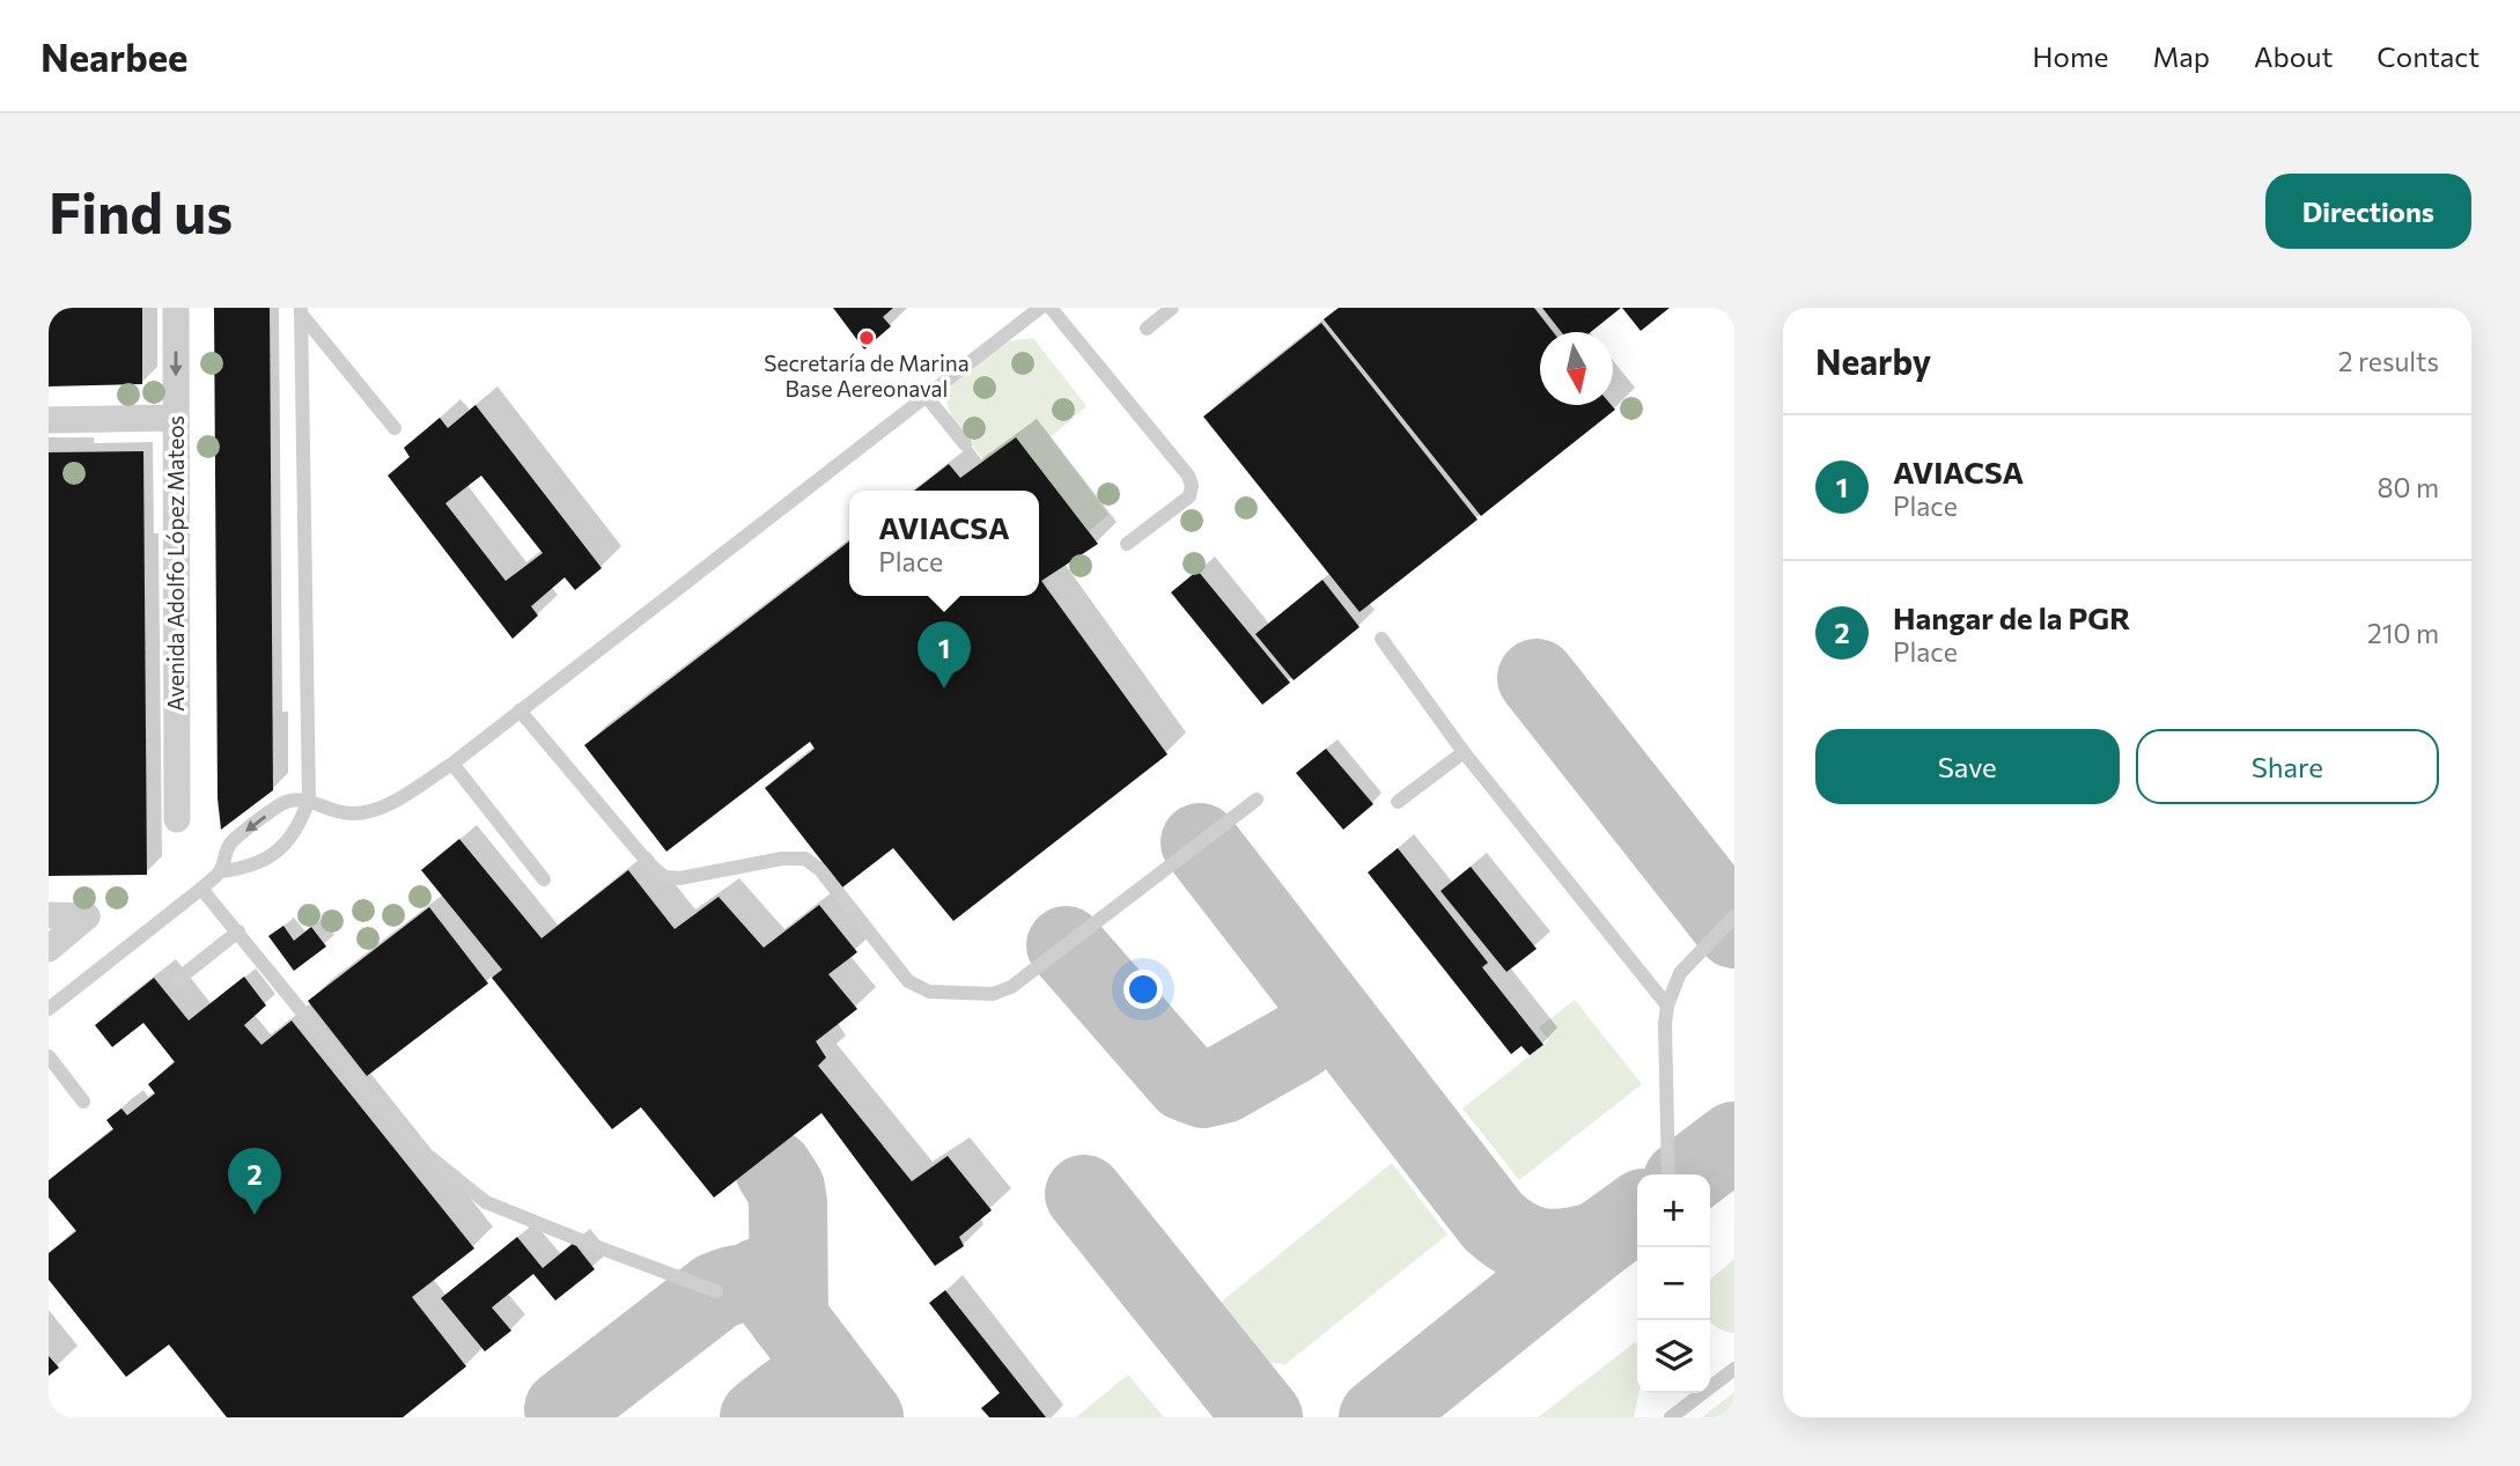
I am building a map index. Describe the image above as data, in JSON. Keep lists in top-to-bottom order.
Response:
{
  "streets": {
    "street": ["Avenida Adolfo López Mateos"]
  },
  "places": ["Secretaría de Marina Base Aereonaval"],
  "north": "bottom",
  "page": {
    "header": "Nearbee",
    "nav": [
      "Home",
      "Map",
      "About",
      "Contact"
    ],
    "buttons": [
      "Directions",
      ["Save", "Share"]
    ],
    "title": "Find us",
    "heading": ["Nearby", "2 results"],
    "list": [
      {
        "mark": "1",
        "name": "AVIACSA",
        "note": "Place",
        "value": "80 m"
      },
      {
        "mark": "2",
        "name": "Hangar de la PGR",
        "note": "Place",
        "value": "210 m"
      }
    ],
    "popup": ["AVIACSA", "Place"],
    "pins": ["1", "2"],
    "map_buttons": ["+", "−"]
  }
}
